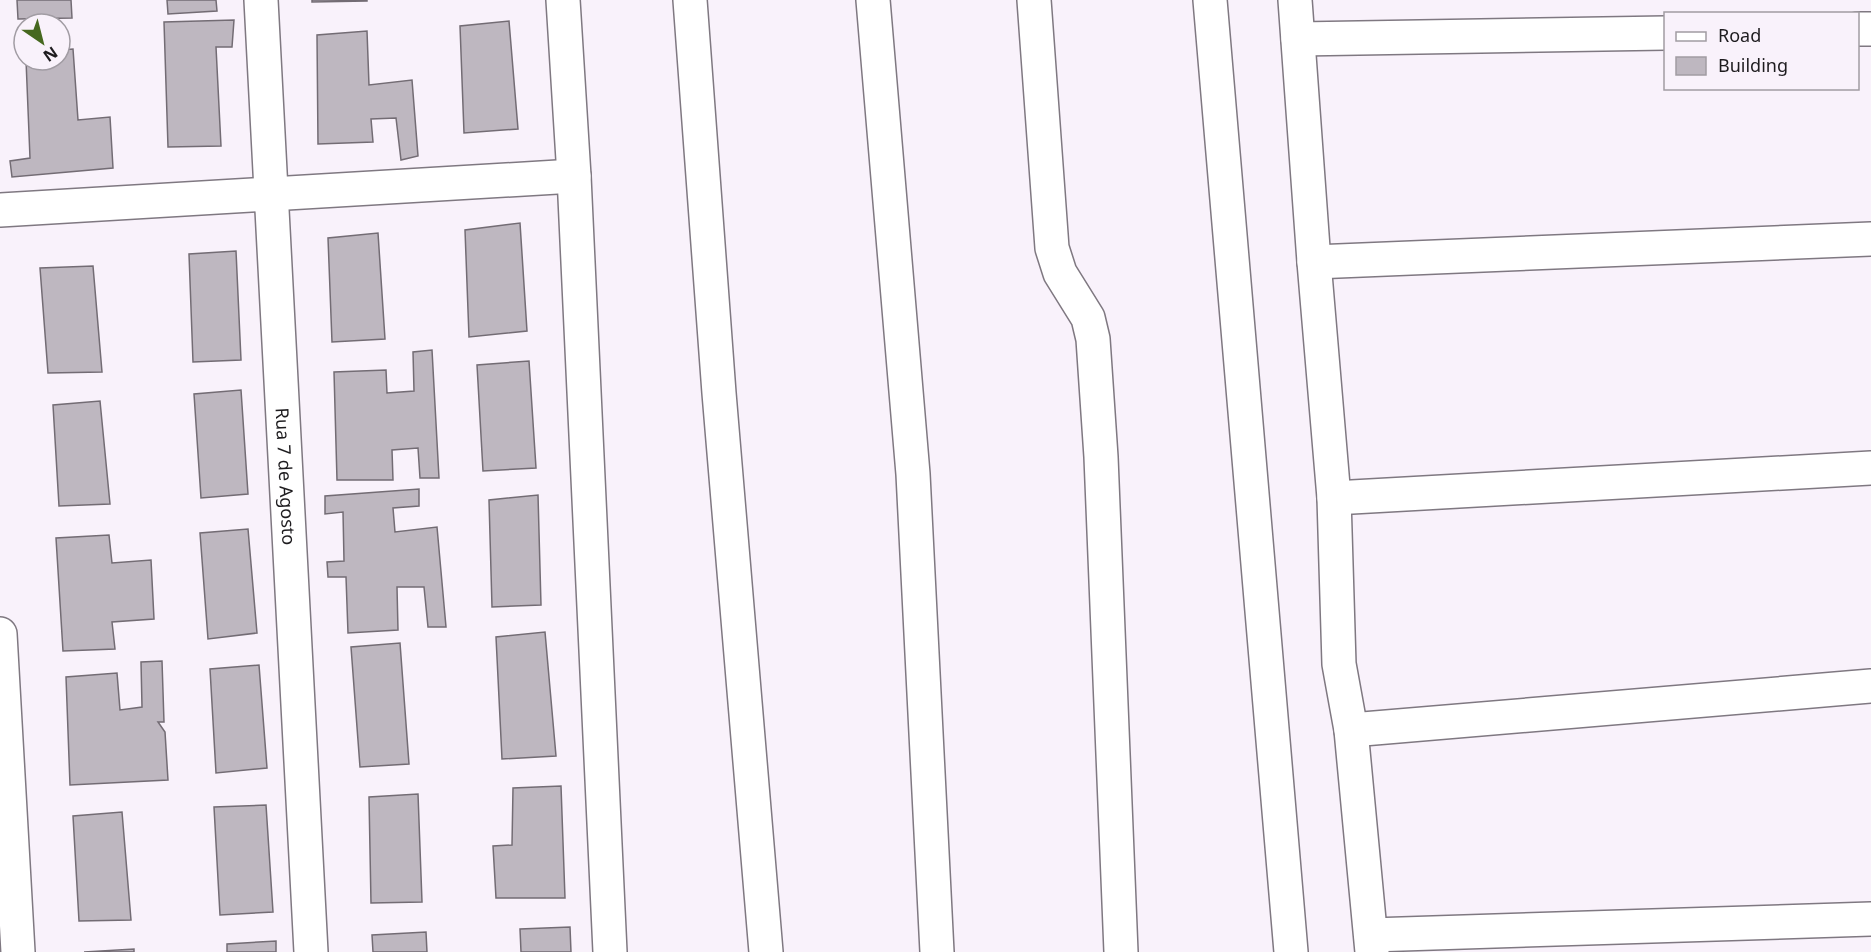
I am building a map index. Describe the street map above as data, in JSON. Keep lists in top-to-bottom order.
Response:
{
  "streets": {
    "street": ["Rua 7 de Agosto"]
  },
  "legend": ["Road", "Building"],
  "north": "bottom right"
}
